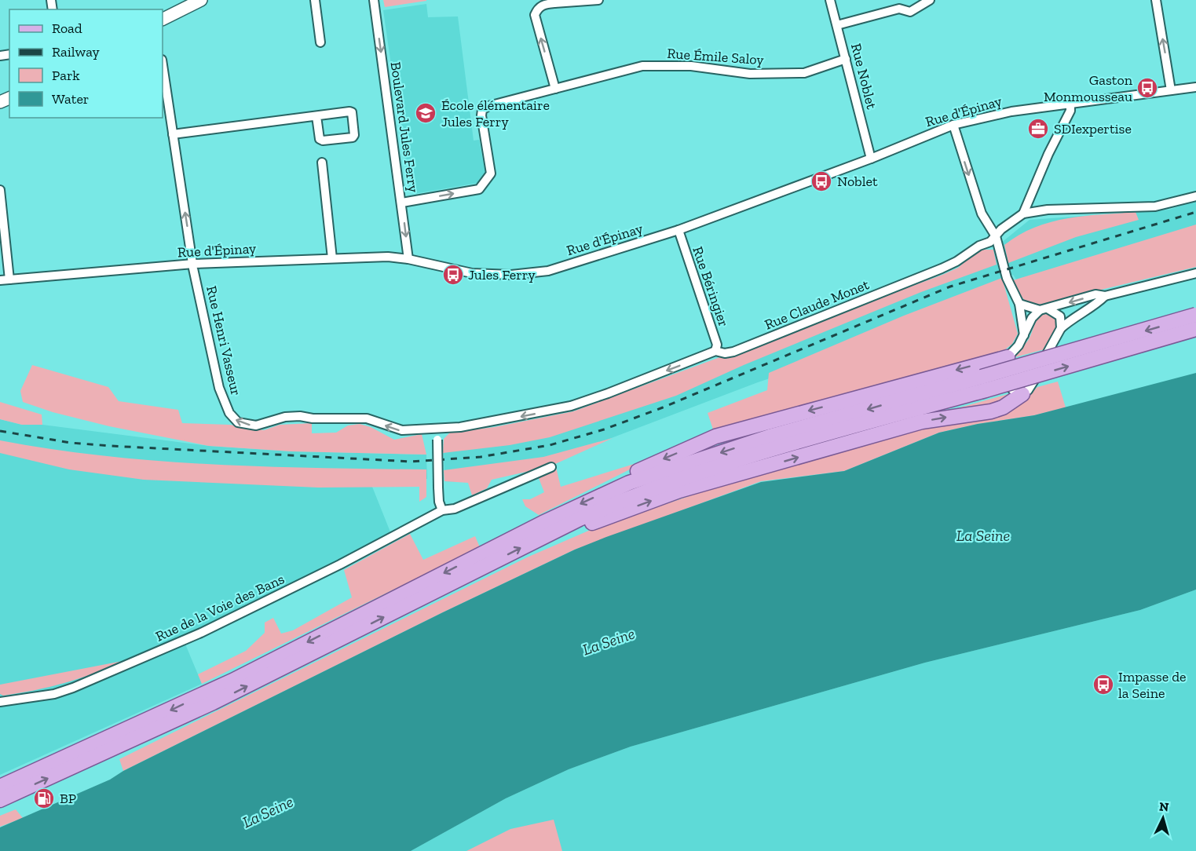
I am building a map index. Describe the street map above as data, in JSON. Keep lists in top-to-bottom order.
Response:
{
  "streets": {
    "street": [
      "Rue Émile Saloy",
      "Rue Noblet",
      "Rue d'Épinay",
      "Boulevard Jules Ferry",
      "Rue Béringier",
      "Rue Claude Monet",
      "Rue Henri Vasseur",
      "Rue de la Voie des Bans"
    ]
  },
  "crossings": [
    ["Rue Émile Saloy", "Rue Noblet"],
    ["Rue Émile Saloy", "Boulevard Jules Ferry"],
    ["Rue Noblet", "Rue d'Épinay"],
    ["Rue d'Épinay", "Boulevard Jules Ferry"],
    ["Rue d'Épinay", "Rue Béringier"],
    ["Rue d'Épinay", "Rue Henri Vasseur"],
    ["Rue Béringier", "Rue Claude Monet"],
    ["Rue Claude Monet", "Rue Henri Vasseur"]
  ],
  "one_way": ["Rue Émile Saloy", "Boulevard Jules Ferry", "Rue Claude Monet"],
  "water": ["La Seine"],
  "places": {
    "bus stop": [
      "Gaston Monmousseau",
      "Noblet",
      "Jules Ferry",
      "Impasse de la Seine"
    ],
    "school or university": ["École élémentaire Jules Ferry"],
    "office": ["SDIexpertise"],
    "fuel station": ["BP"]
  },
  "legend": [
    "Road",
    "Railway",
    "Park",
    "Water"
  ],
  "north": "top"
}
